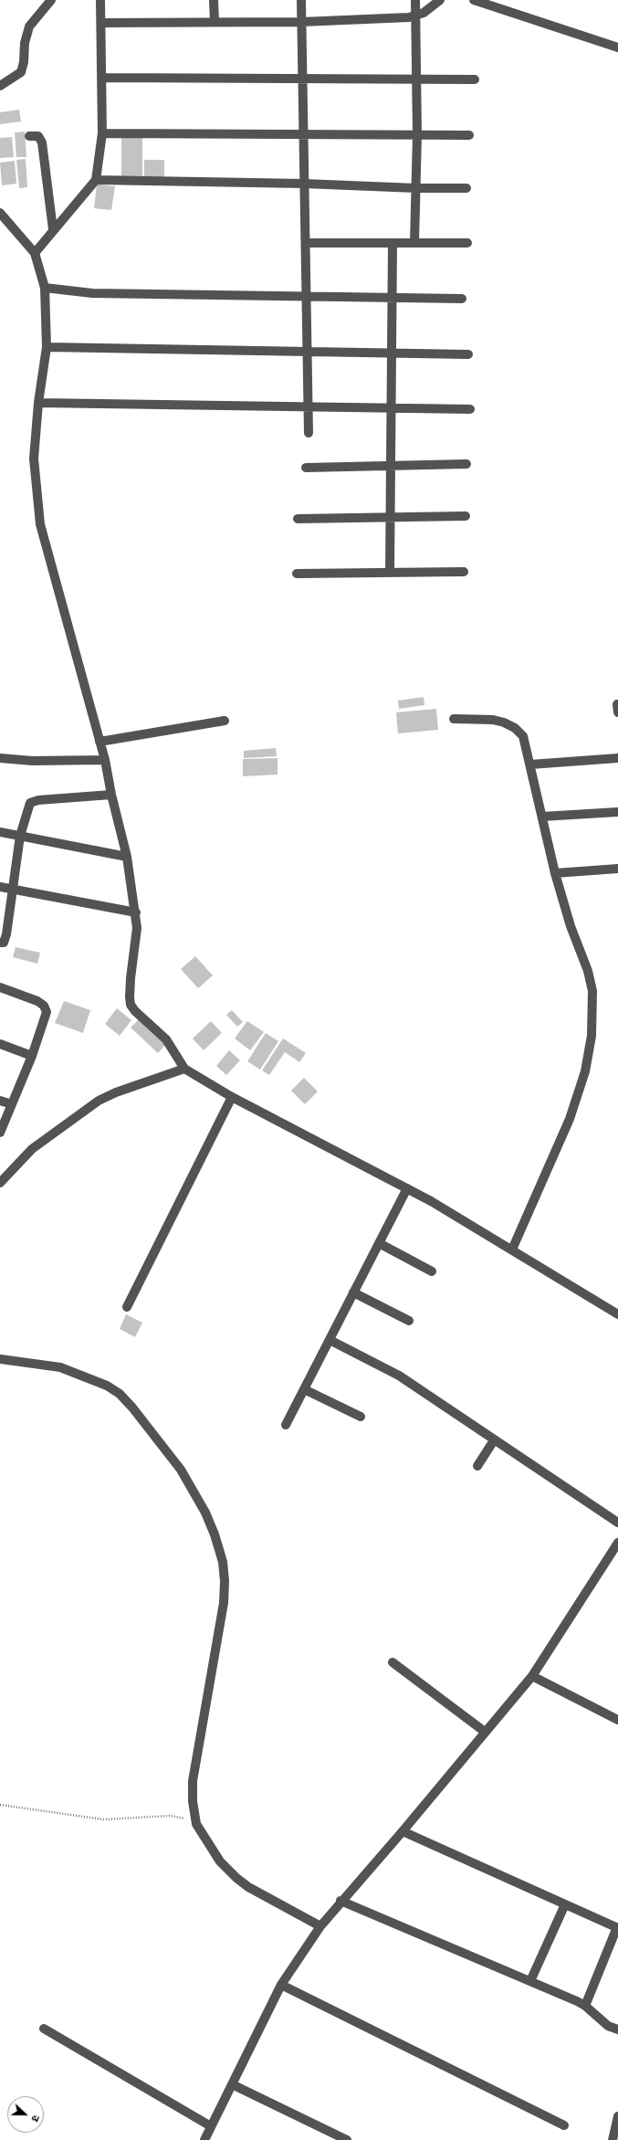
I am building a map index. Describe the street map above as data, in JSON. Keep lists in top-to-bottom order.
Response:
{
  "north": "right"
}
